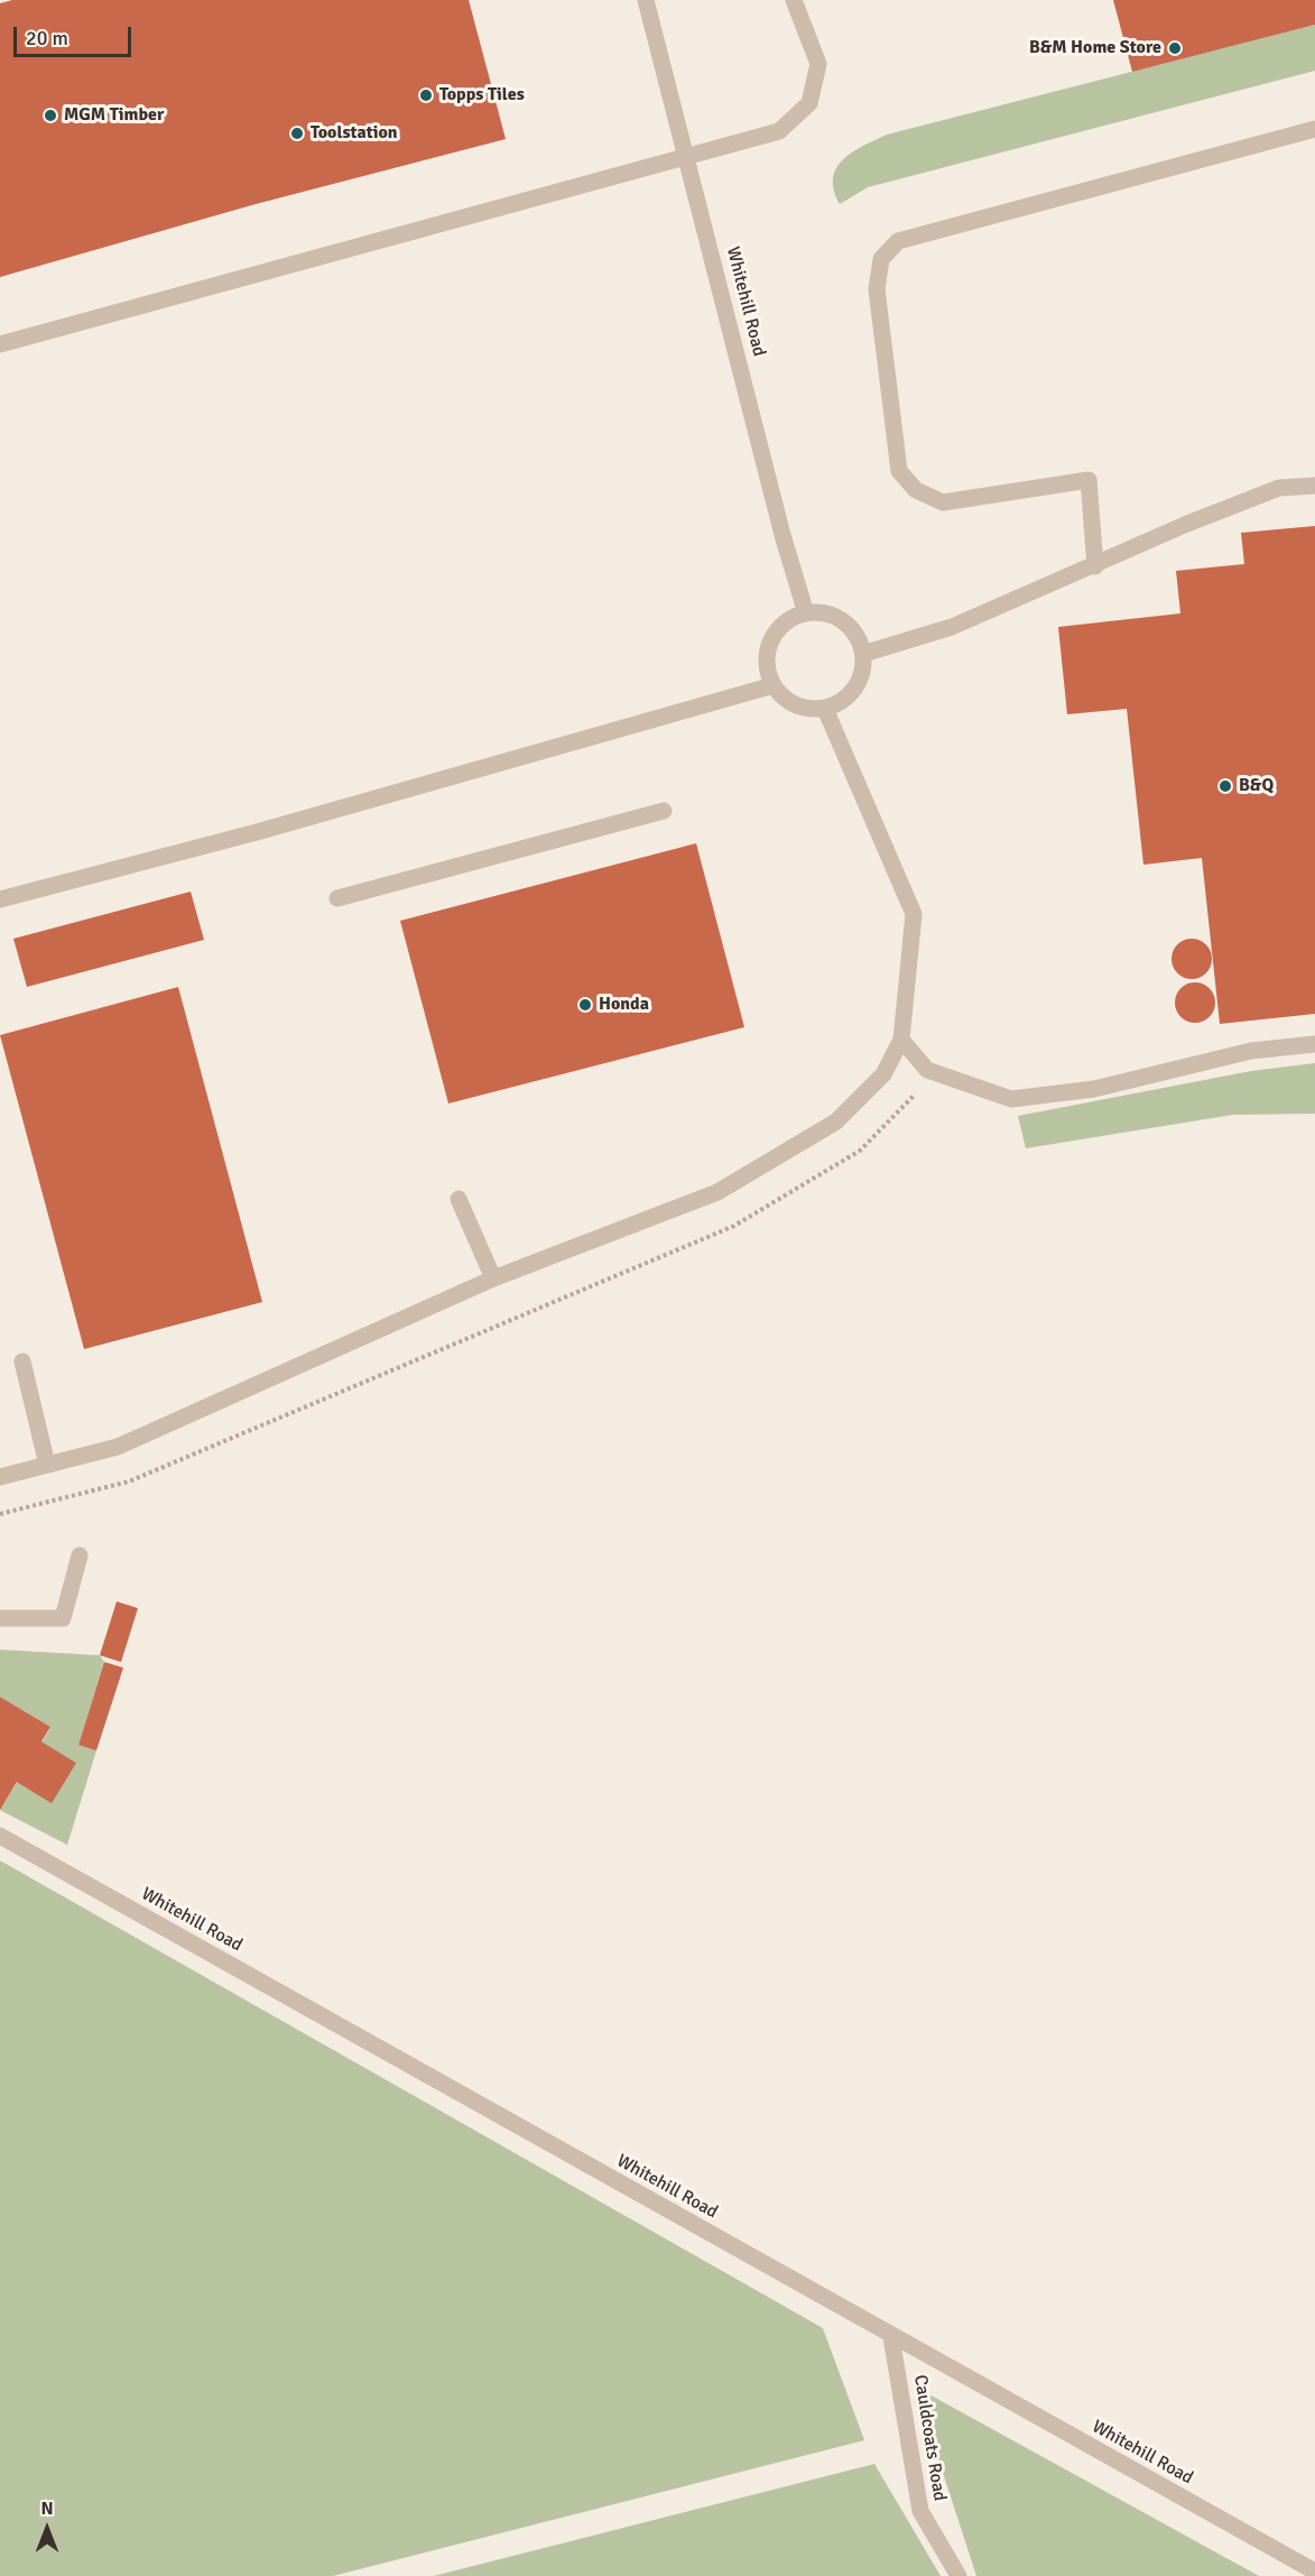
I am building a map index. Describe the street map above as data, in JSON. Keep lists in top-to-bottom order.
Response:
{
  "streets": {
    "street": ["Whitehill Road", "Cauldcoats Road"]
  },
  "crossings": [
    ["Whitehill Road", "Cauldcoats Road"]
  ],
  "places": [
    "B&M Home Store",
    "Topps Tiles",
    "MGM Timber",
    "Toolstation",
    "B&Q",
    "Honda"
  ],
  "scale_bar": "20 m",
  "north": "top"
}
